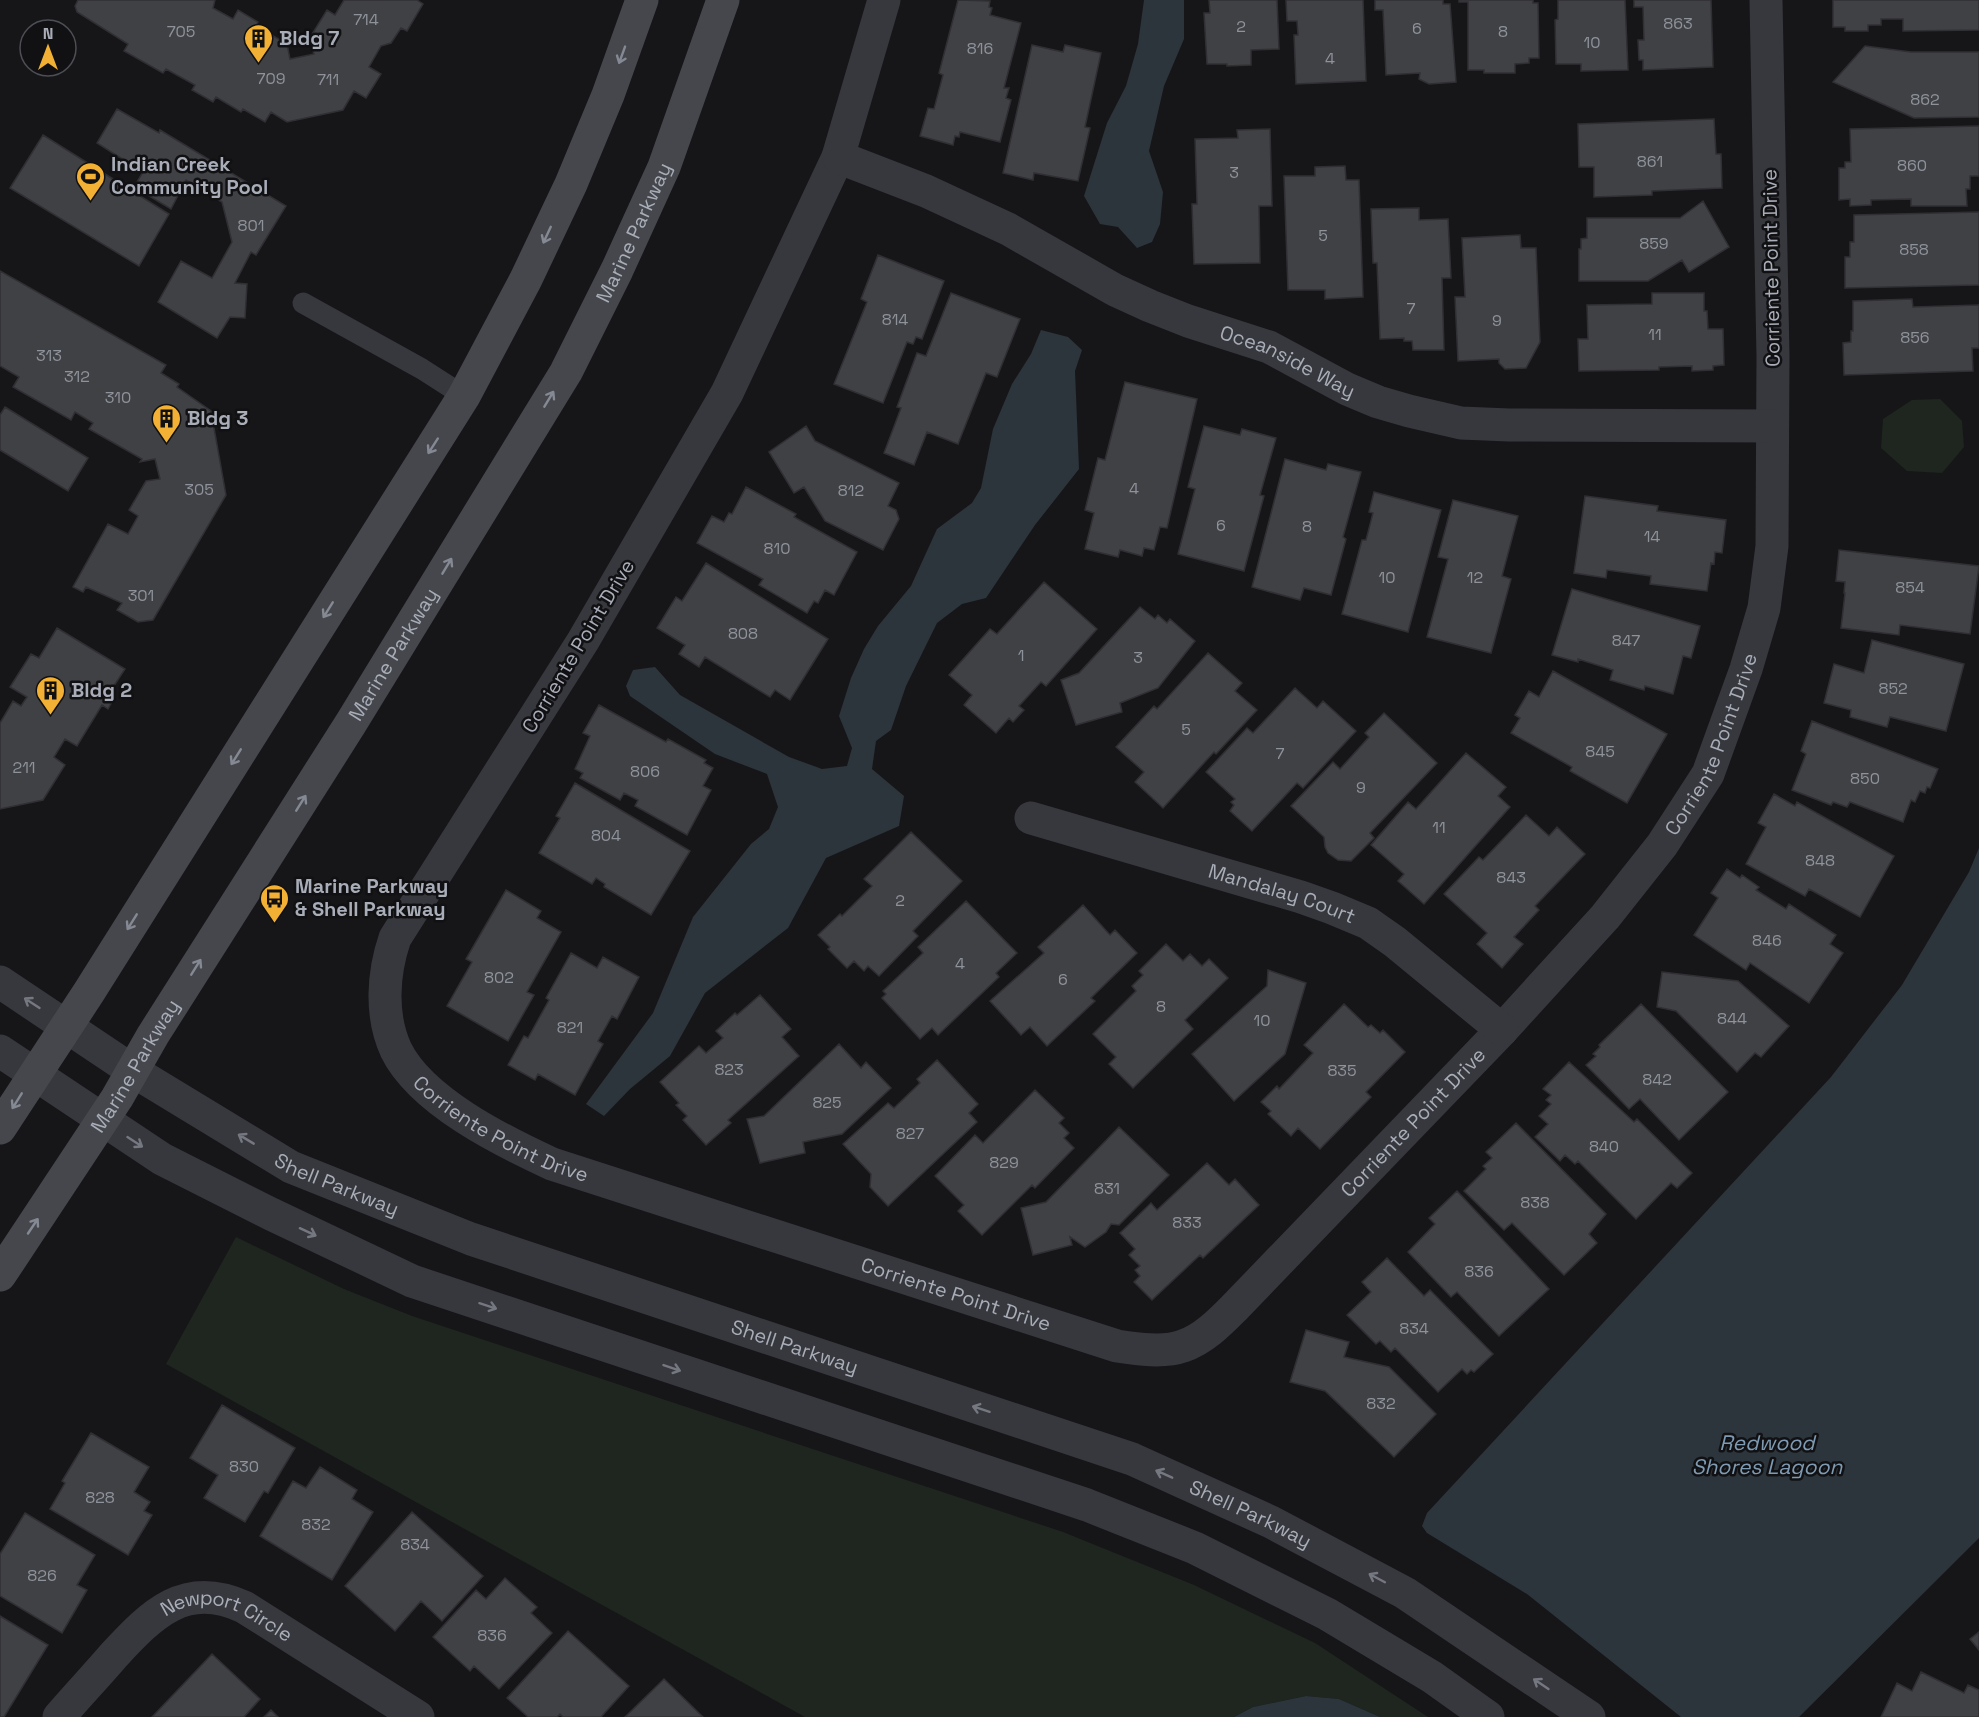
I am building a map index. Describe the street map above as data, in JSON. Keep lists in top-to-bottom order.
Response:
{
  "streets": {
    "main road": ["Marine Parkway"],
    "street": [
      "Corriente Point Drive",
      "Oceanside Way",
      "Mandalay Court",
      "Shell Parkway",
      "Newport Circle"
    ]
  },
  "crossings": [
    ["Marine Parkway", "Shell Parkway"],
    ["Corriente Point Drive", "Oceanside Way"],
    ["Corriente Point Drive", "Mandalay Court"]
  ],
  "water": ["Redwood Shores Lagoon"],
  "places": {
    "building": ["Bldg 7", "Bldg 3", "Bldg 2"],
    "sports": ["Indian Creek Community Pool"],
    "bus stop": ["Marine Parkway & Shell Parkway"]
  },
  "house_numbers": [
    "714",
    "863",
    "2",
    "6",
    "705",
    "8",
    "10",
    "816",
    "4",
    "709",
    "711",
    "862",
    "861",
    "860",
    "3",
    "801",
    "5",
    "859",
    "858",
    "7",
    "814",
    "9",
    "11",
    "856",
    "313",
    "312",
    "310",
    "4",
    "305",
    "812",
    "6",
    "8",
    "14",
    "810",
    "10",
    "12",
    "854",
    "301",
    "808",
    "847",
    "1",
    "3",
    "852",
    "5",
    "845",
    "7",
    "211",
    "806",
    "850",
    "9",
    "11",
    "804",
    "848",
    "843",
    "2",
    "846",
    "4",
    "802",
    "6",
    "8",
    "844",
    "10",
    "821",
    "823",
    "835",
    "842",
    "825",
    "827",
    "840",
    "829",
    "831",
    "838",
    "833",
    "836",
    "834",
    "832",
    "830",
    "828",
    "832",
    "834",
    "826",
    "836"
  ],
  "north": "top"
}
